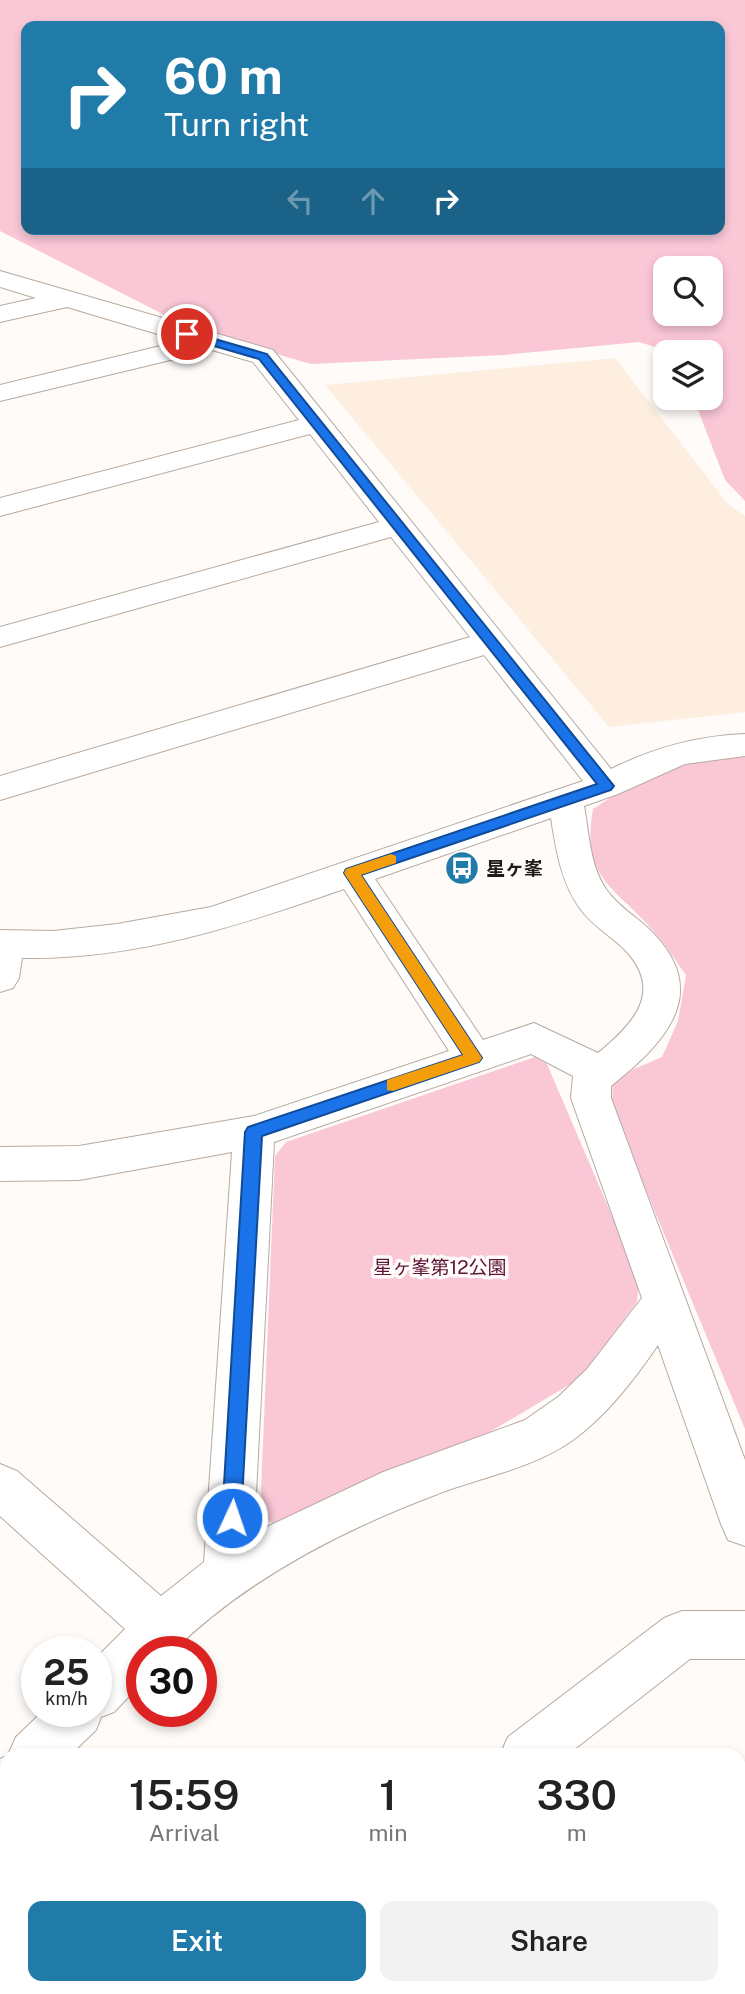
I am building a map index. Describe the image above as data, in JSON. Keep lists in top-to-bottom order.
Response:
{
  "parks": ["星ヶ峯第12公園"],
  "places": {
    "bus stop": ["星ヶ峯"]
  },
  "page": {
    "turn": ["60 m", "Turn right"],
    "speed": "25 km/h",
    "limit": "30",
    "eta": [
      "15:59",
      "Arrival",
      "1",
      "min",
      "330",
      "m"
    ],
    "buttons": ["Exit", "Share"]
  }
}
